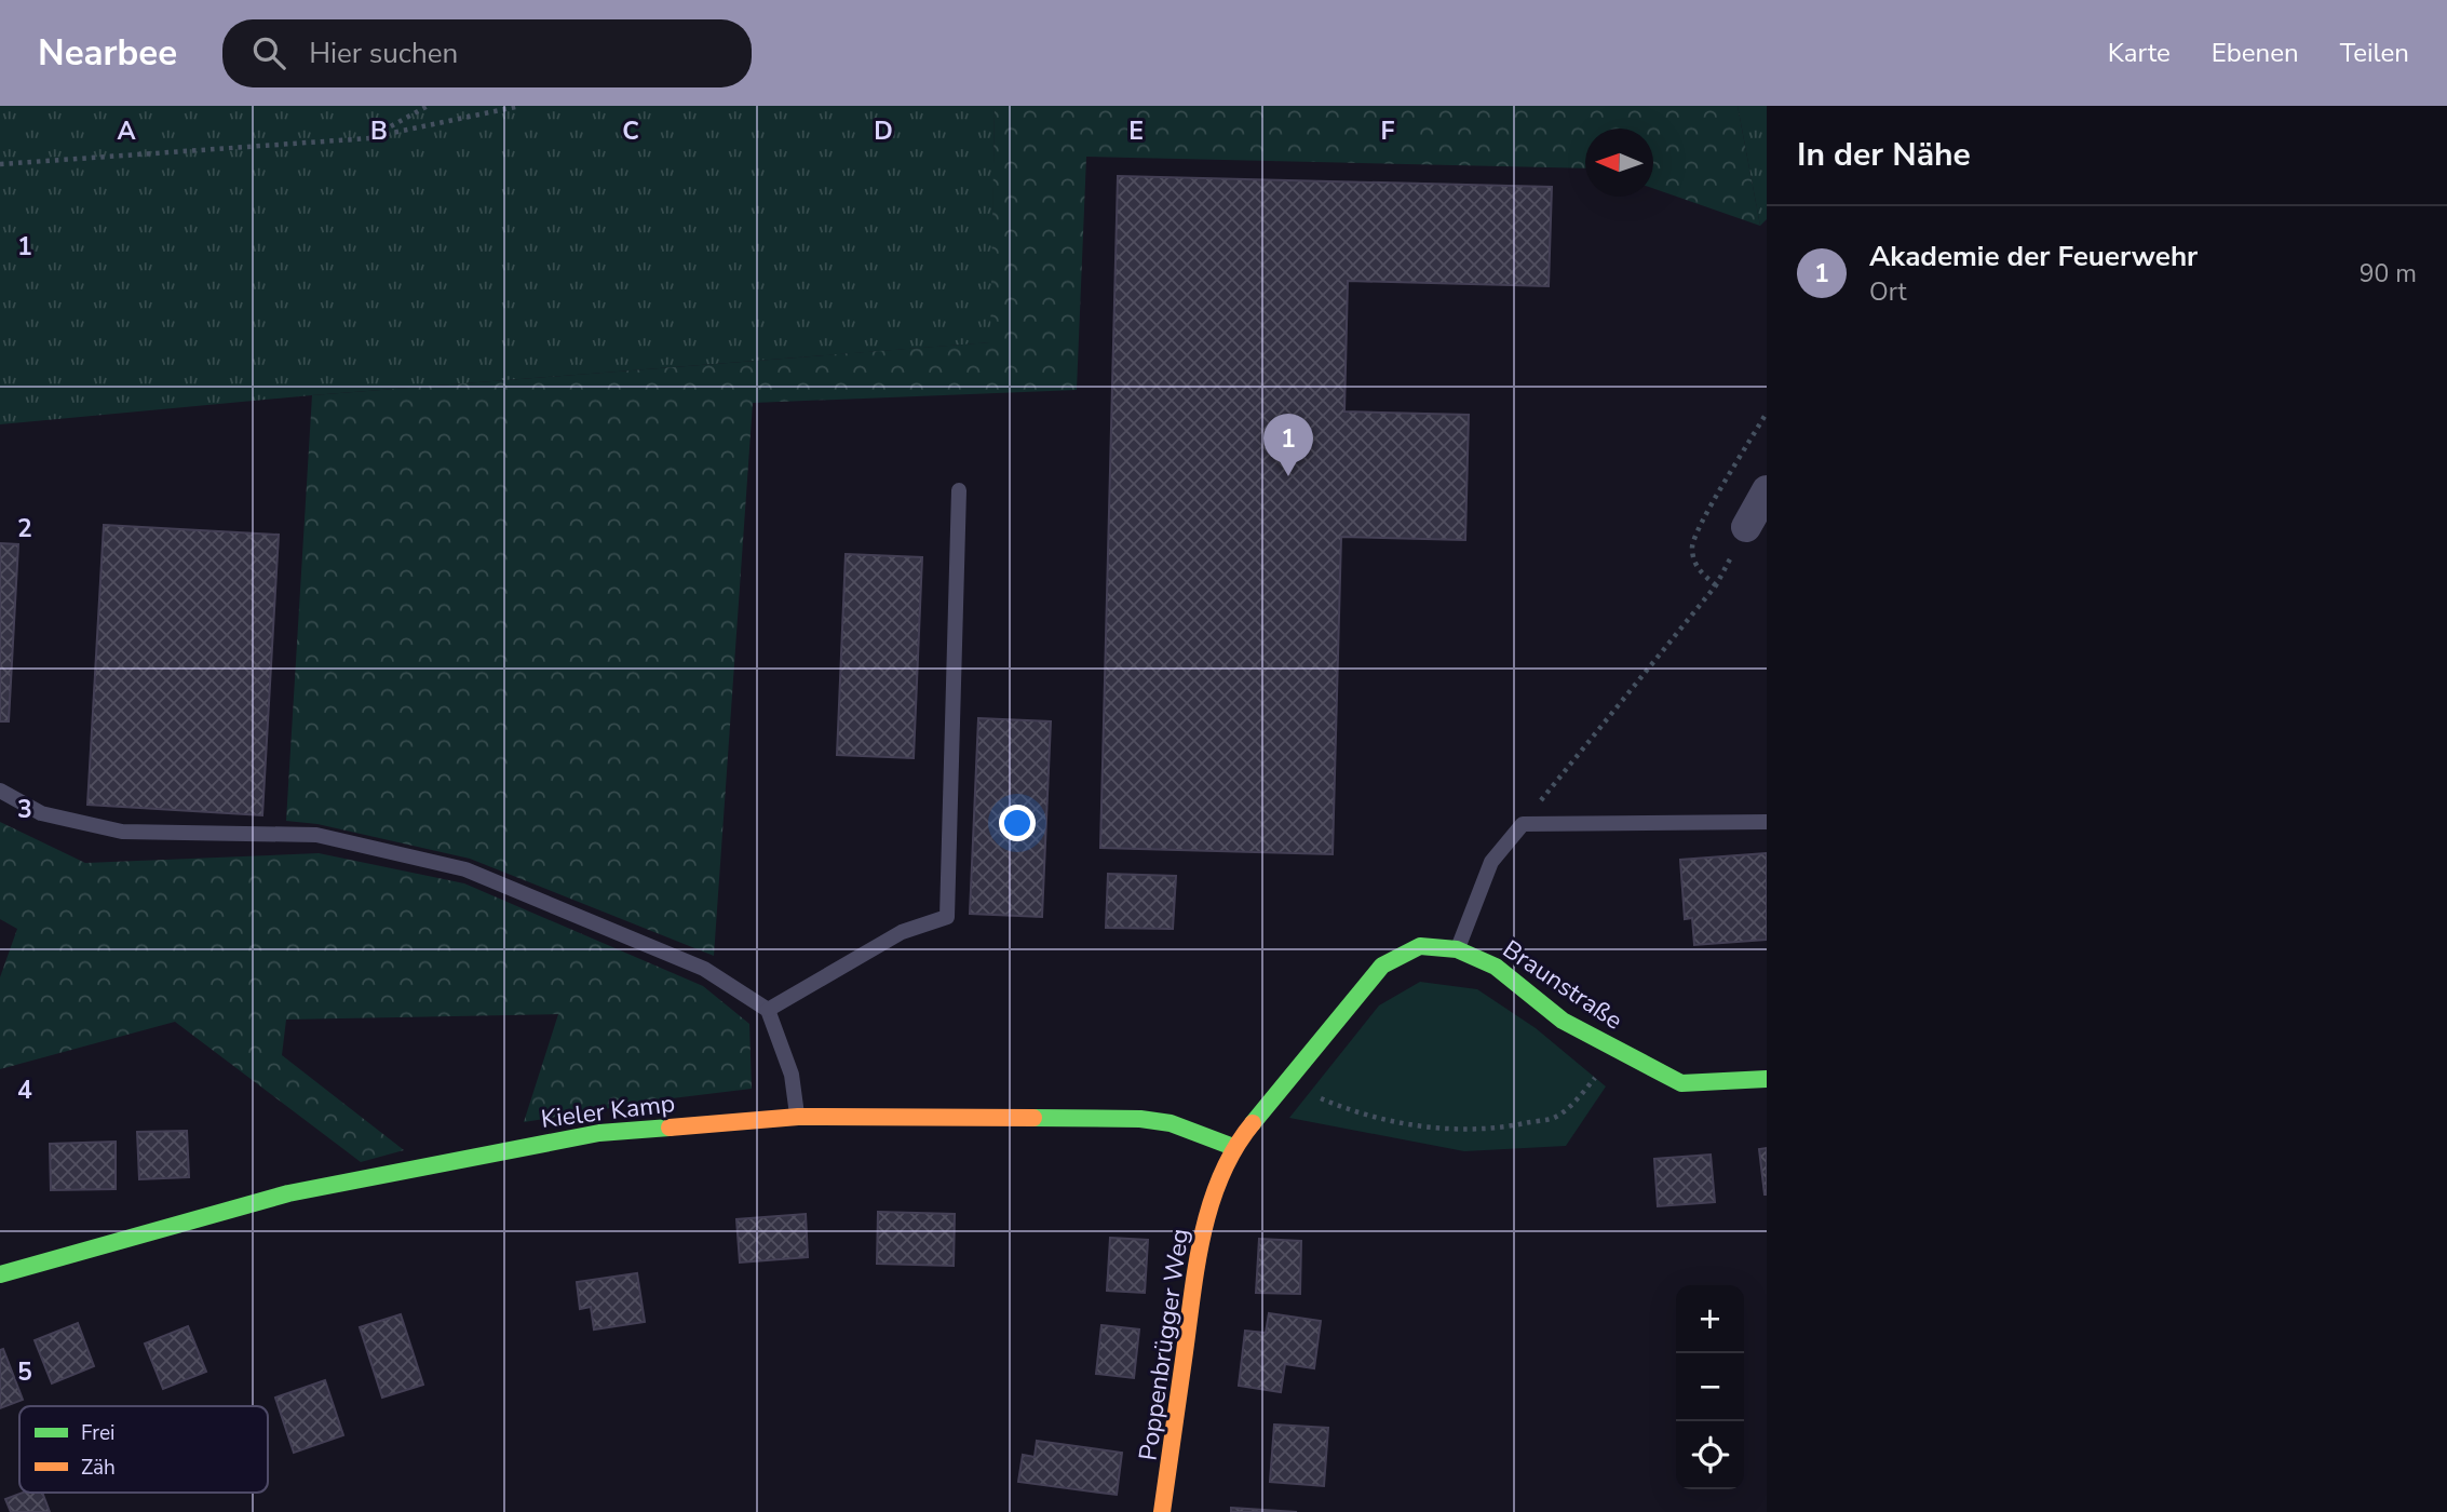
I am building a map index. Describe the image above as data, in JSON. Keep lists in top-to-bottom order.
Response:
{
  "streets": {
    "street": ["Braunstraße", "Kieler Kamp", "Poppenbrügger Weg"]
  },
  "crossings": [
    ["Braunstraße", "Poppenbrügger Weg"],
    ["Kieler Kamp", "Poppenbrügger Weg"]
  ],
  "legend": ["Frei", "Zäh"],
  "north": "left",
  "page": {
    "header": "Nearbee",
    "search": "Hier suchen",
    "nav": ["Karte", "Ebenen", "Teilen"],
    "heading": "In der Nähe",
    "list": [
      {
        "mark": "1",
        "name": "Akademie der Feuerwehr",
        "note": "Ort",
        "value": "90 m"
      }
    ],
    "pins": "1",
    "map_buttons": ["+", "−"]
  },
  "grid": {
    "columns": [
      "A",
      "B",
      "C",
      "D",
      "E",
      "F"
    ],
    "rows": [
      "1",
      "2",
      "3",
      "4",
      "5"
    ]
  }
}
